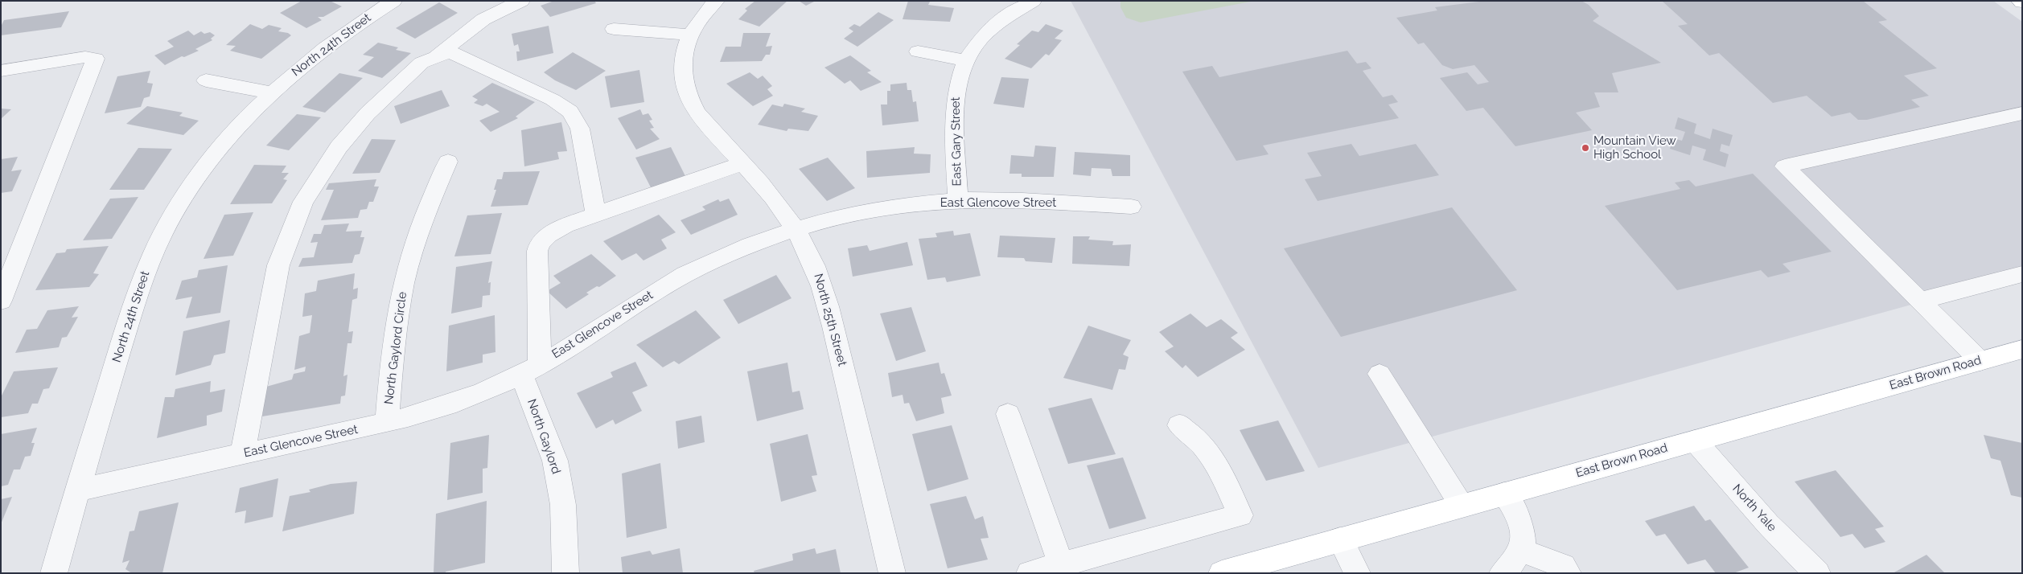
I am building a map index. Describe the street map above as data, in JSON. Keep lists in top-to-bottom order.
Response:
{
  "streets": {
    "main road": ["East Brown Road"],
    "street": [
      "North 24th Street",
      "East Gary Street",
      "East Glencove Street",
      "North 25th Street",
      "North Gaylord Circle",
      "North Gaylord",
      "North Yale"
    ]
  },
  "crossings": [
    ["North 24th Street", "East Glencove Street"],
    ["East Gary Street", "East Glencove Street"],
    ["East Glencove Street", "North 25th Street"],
    ["East Glencove Street", "North Gaylord Circle"],
    ["East Glencove Street", "North Gaylord"],
    ["East Brown Road", "North Yale"]
  ],
  "places": ["Mountain View High School"]
}
